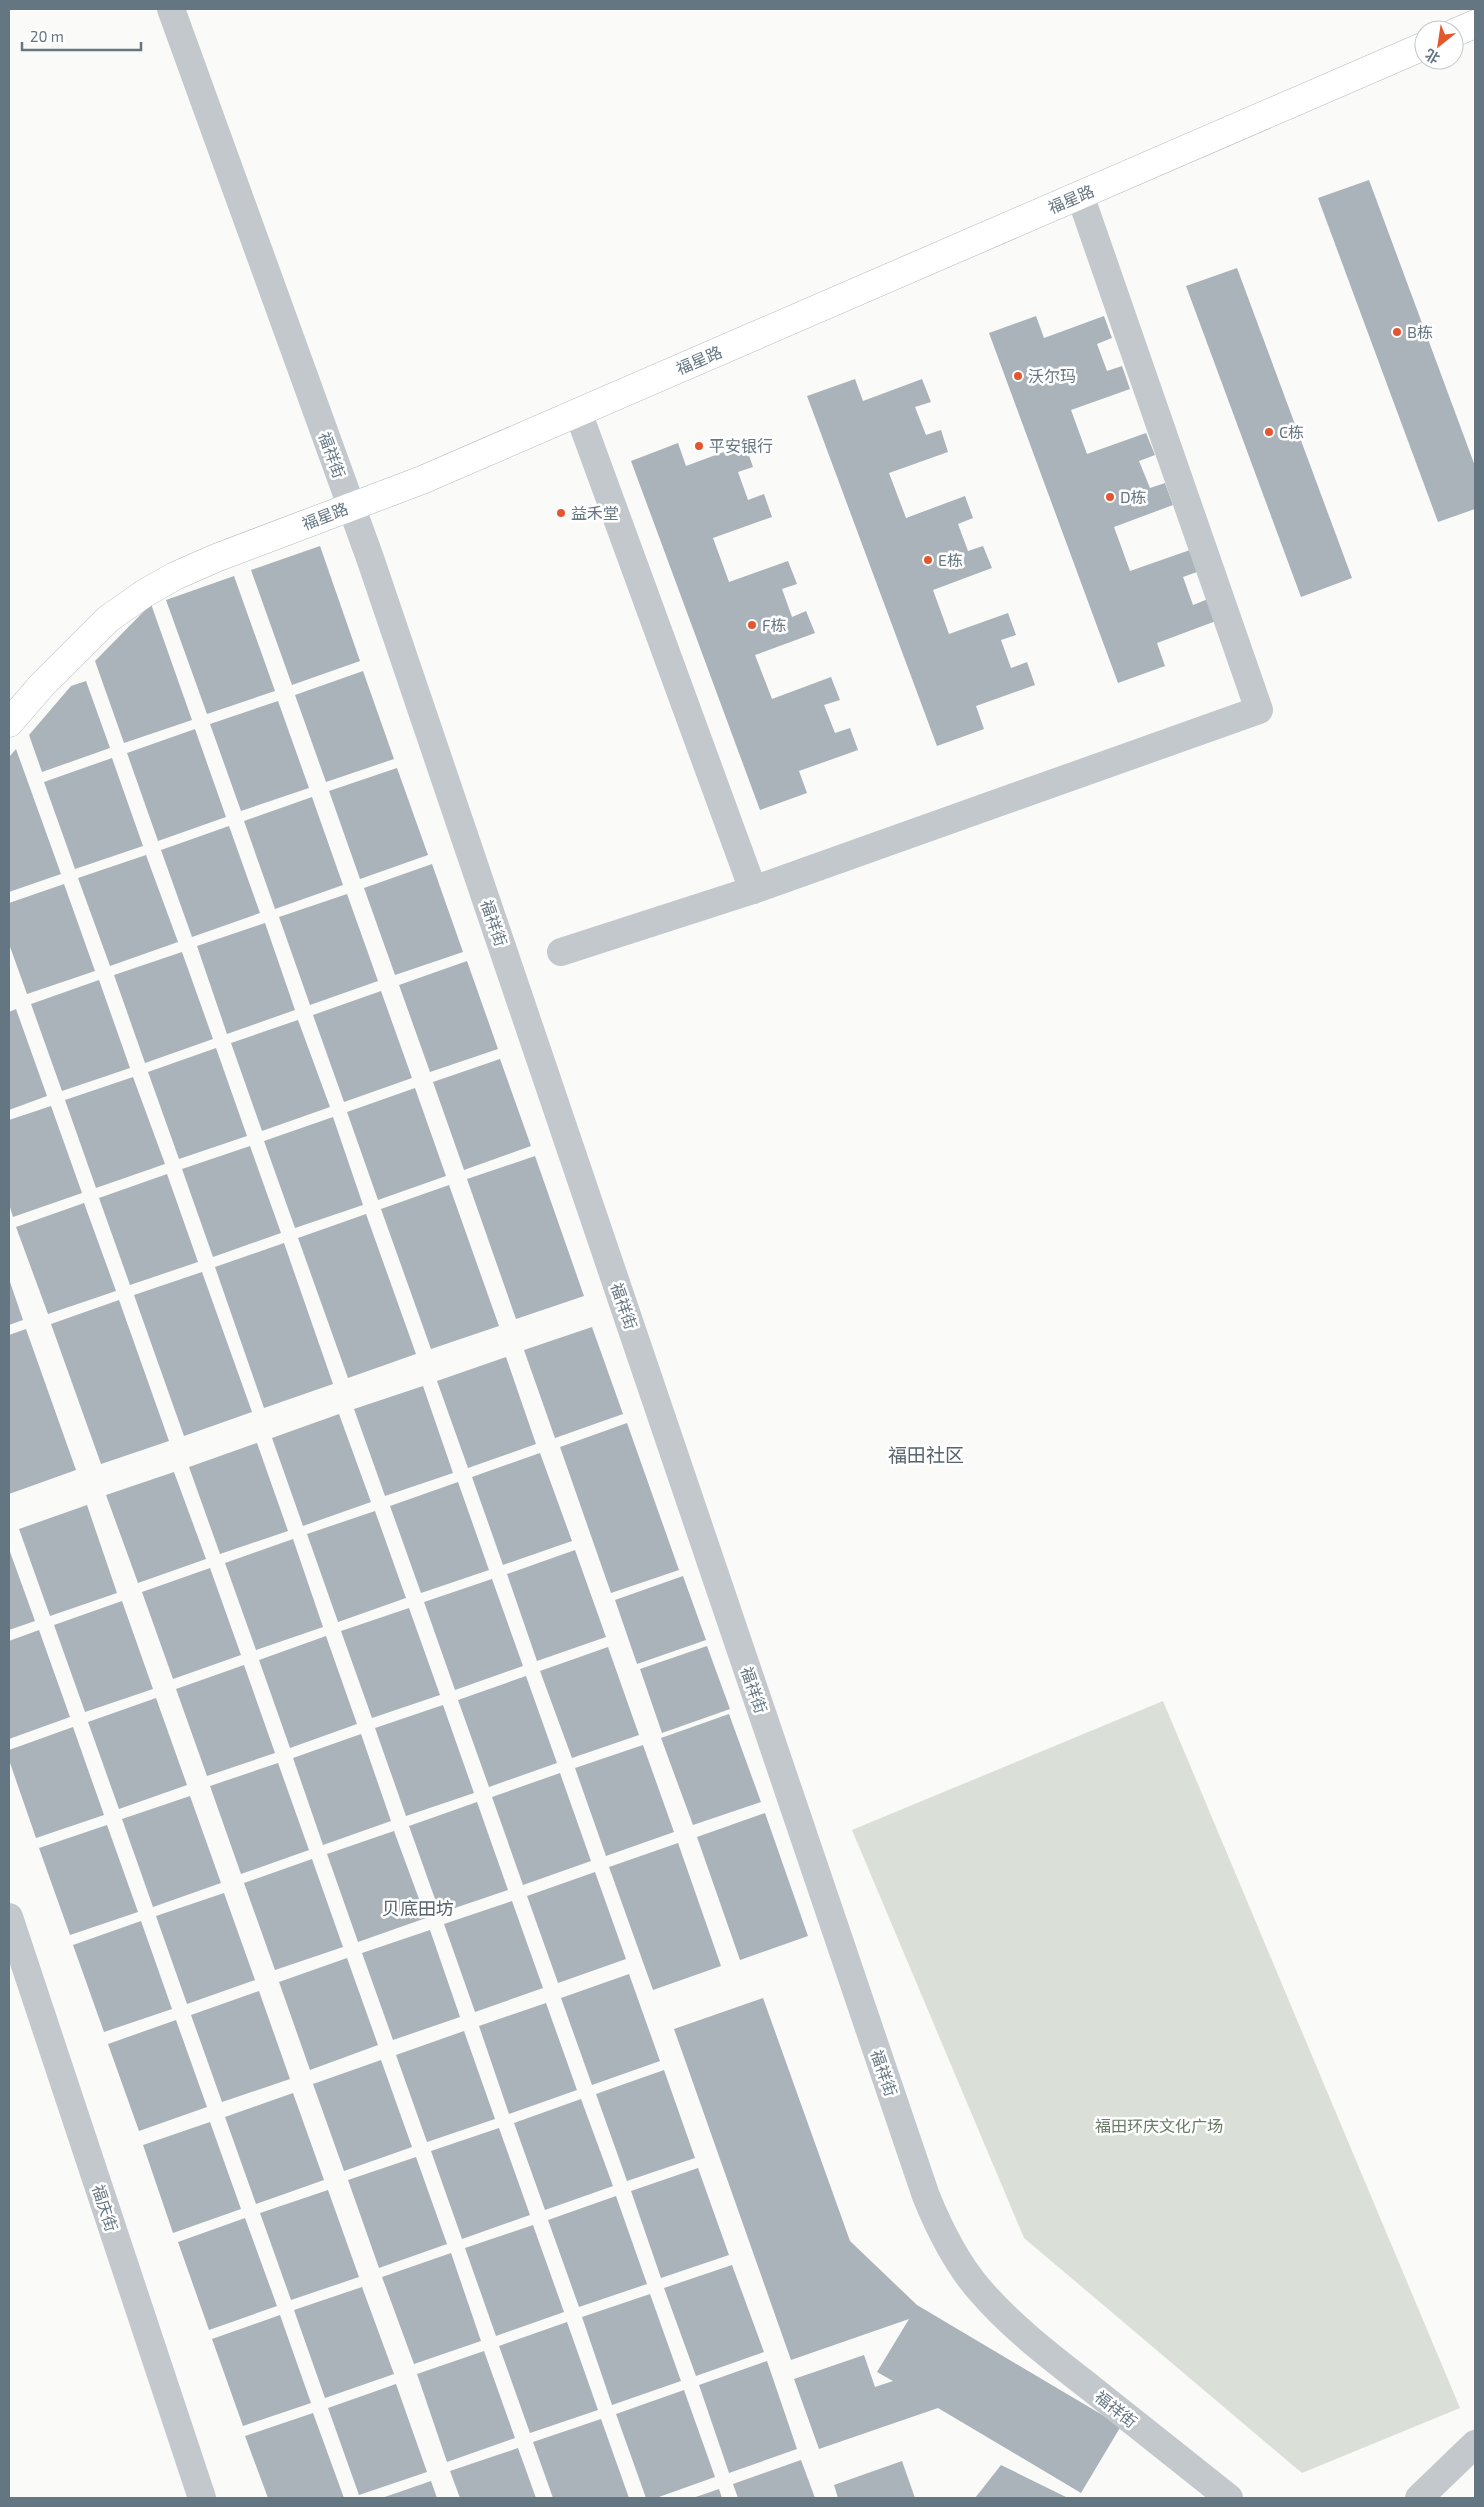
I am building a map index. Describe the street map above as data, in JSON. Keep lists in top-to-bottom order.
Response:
{
  "streets": {
    "main road": ["福星路"],
    "street": ["福祥街", "福庆街"]
  },
  "crossings": [
    ["福星路", "福祥街"]
  ],
  "districts": ["福田社区", "贝底田坊"],
  "parks": ["福田环庆文化广场"],
  "places": [
    "B栋",
    "沃尔玛",
    "C栋",
    "平安银行",
    "D栋",
    "益禾堂",
    "E栋",
    "F栋"
  ],
  "scale_bar": "20 m",
  "north": "bottom left"
}
